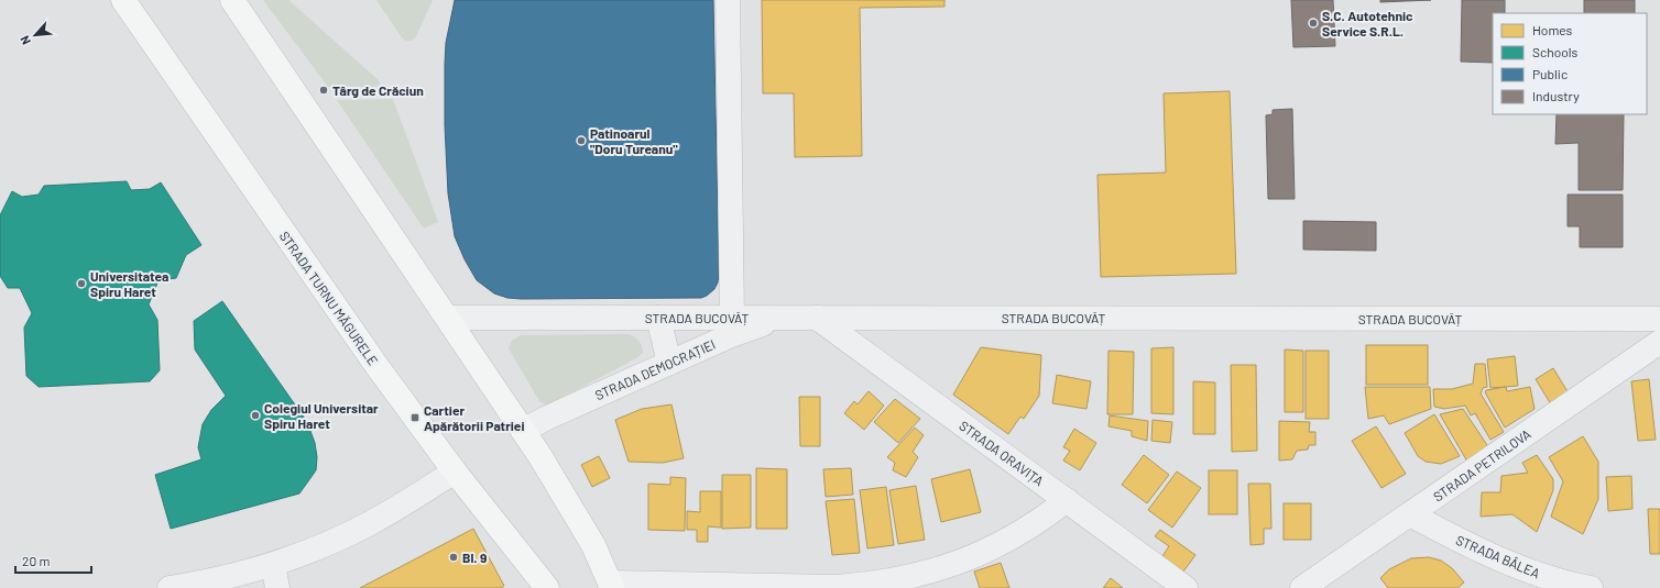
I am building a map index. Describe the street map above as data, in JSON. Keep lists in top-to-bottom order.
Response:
{
  "streets": {
    "main road": ["STRADA TURNU MĂGURELE"],
    "street": [
      "STRADA BUCOVĂȚ",
      "STRADA DEMOCRAȚIEI",
      "STRADA ORAVIȚA",
      "STRADA PETRILOVA",
      "STRADA BÂLEA"
    ]
  },
  "crossings": [
    ["STRADA BUCOVĂȚ", "STRADA DEMOCRAȚIEI"],
    ["STRADA BUCOVĂȚ", "STRADA ORAVIȚA"],
    ["STRADA PETRILOVA", "STRADA BÂLEA"]
  ],
  "places": {
    "other": [
      "S.C. Autotehnic Service S.R.L.",
      "Târg de Crăciun",
      "Patinoarul \"Doru Tureanu\"",
      "Universitatea Spiru Haret",
      "Colegiul Universitar Spiru Haret",
      "Bl. 9"
    ],
    "transit": ["Cartier Apărătorii Patriei"]
  },
  "legend": [
    "Homes",
    "Schools",
    "Public",
    "Industry"
  ],
  "scale_bar": "20 m",
  "north": "bottom left"
}
